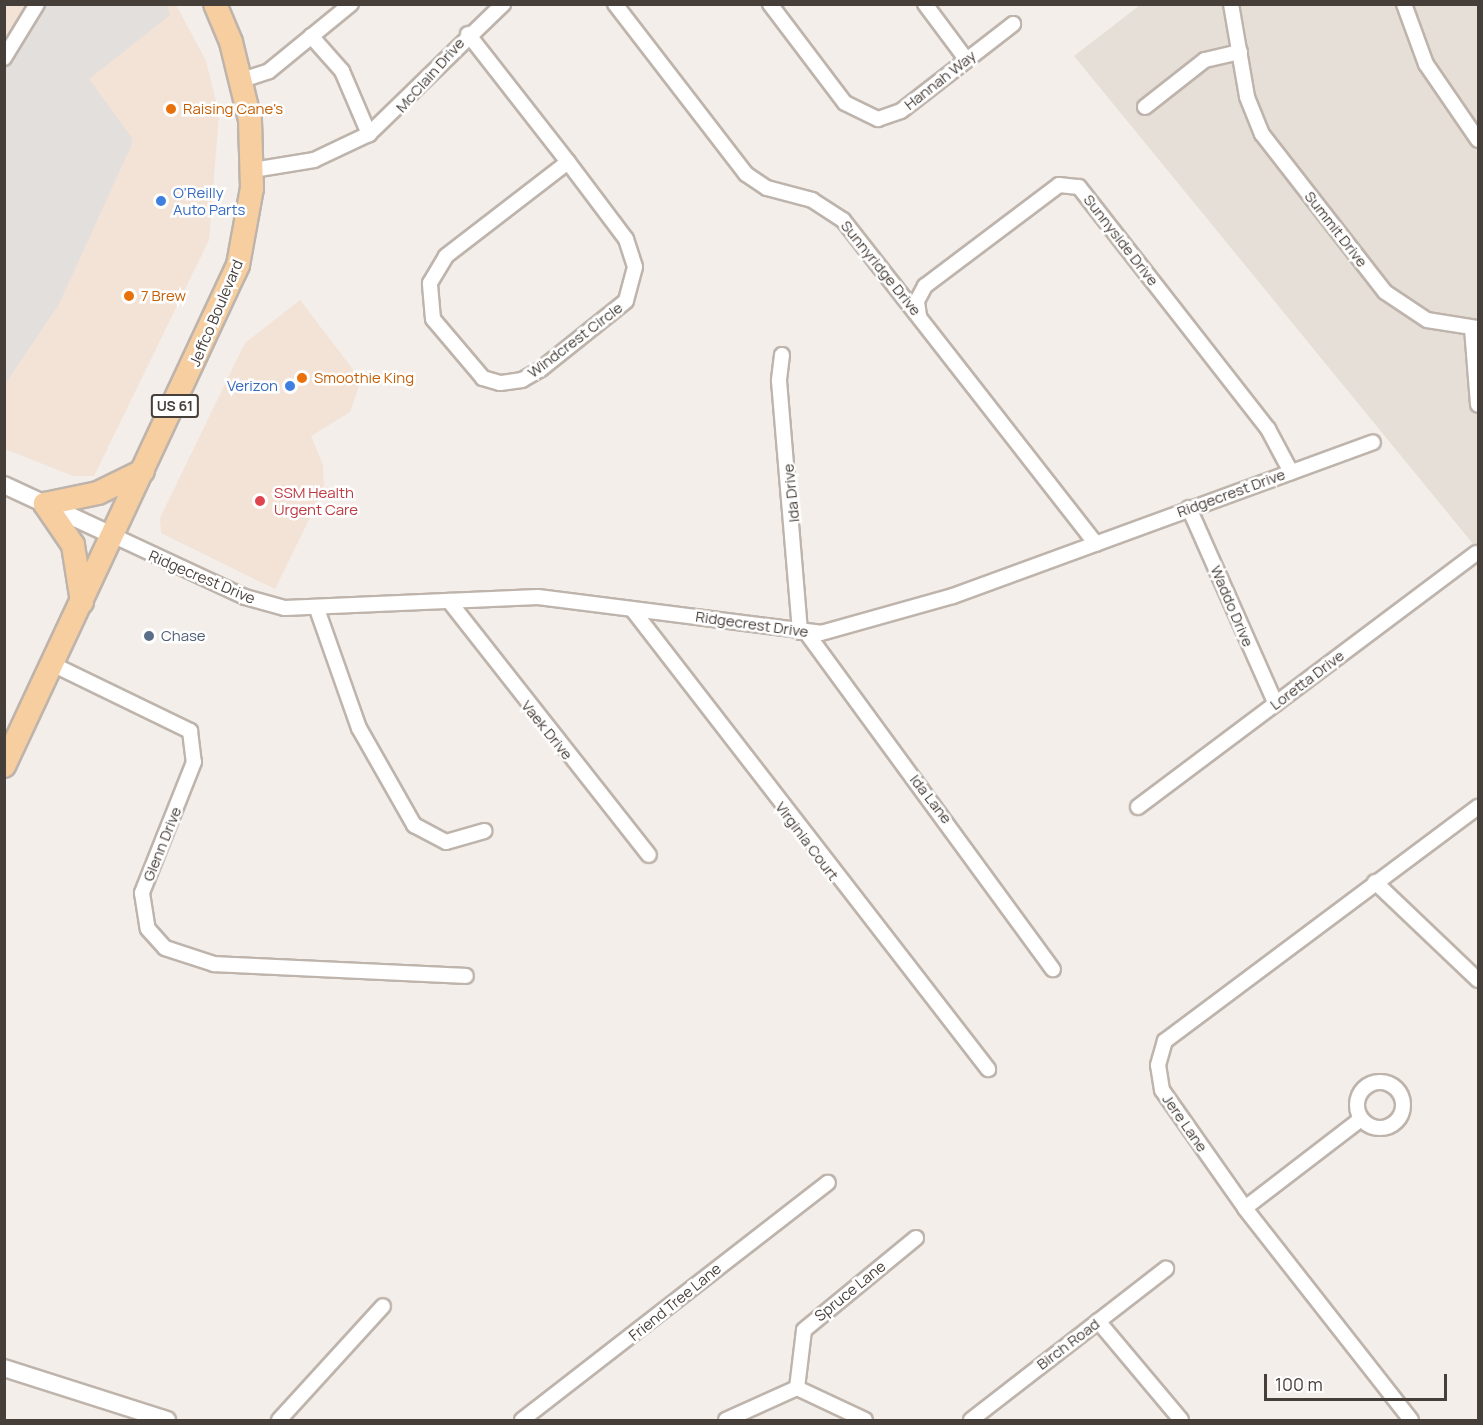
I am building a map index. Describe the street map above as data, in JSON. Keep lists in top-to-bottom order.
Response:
{
  "streets": {
    "main road": ["Jeffco Boulevard", "US 61"],
    "street": [
      "McClain Drive",
      "Hannah Way",
      "Summit Drive",
      "Sunnyside Drive",
      "Sunnyridge Drive",
      "Windcrest Circle",
      "Ida Drive",
      "Ridgecrest Drive",
      "Waddo Drive",
      "Loretta Drive",
      "Vaek Drive",
      "Ida Lane",
      "Virginia Court",
      "Glenn Drive",
      "Jere Lane",
      "Spruce Lane",
      "Friend Tree Lane",
      "Birch Road"
    ]
  },
  "crossings": [
    ["McClain Drive", "Jeffco Boulevard"],
    ["McClain Drive", "Windcrest Circle"],
    ["Sunnyside Drive", "Sunnyridge Drive"],
    ["Sunnyside Drive", "Ridgecrest Drive"],
    ["Sunnyridge Drive", "Ridgecrest Drive"],
    ["Jeffco Boulevard", "Ridgecrest Drive"],
    ["Jeffco Boulevard", "Glenn Drive"],
    ["Ida Drive", "Ridgecrest Drive"],
    ["Ida Drive", "Ida Lane"],
    ["Ridgecrest Drive", "Waddo Drive"],
    ["Ridgecrest Drive", "Vaek Drive"],
    ["Ridgecrest Drive", "Ida Lane"],
    ["Ridgecrest Drive", "Virginia Court"],
    ["Waddo Drive", "Loretta Drive"]
  ],
  "places": [
    "Raising Cane's",
    "O'Reilly Auto Parts",
    "7 Brew",
    "Smoothie King",
    "Verizon",
    "SSM Health Urgent Care",
    "Chase"
  ],
  "scale_bar": "100 m"
}
